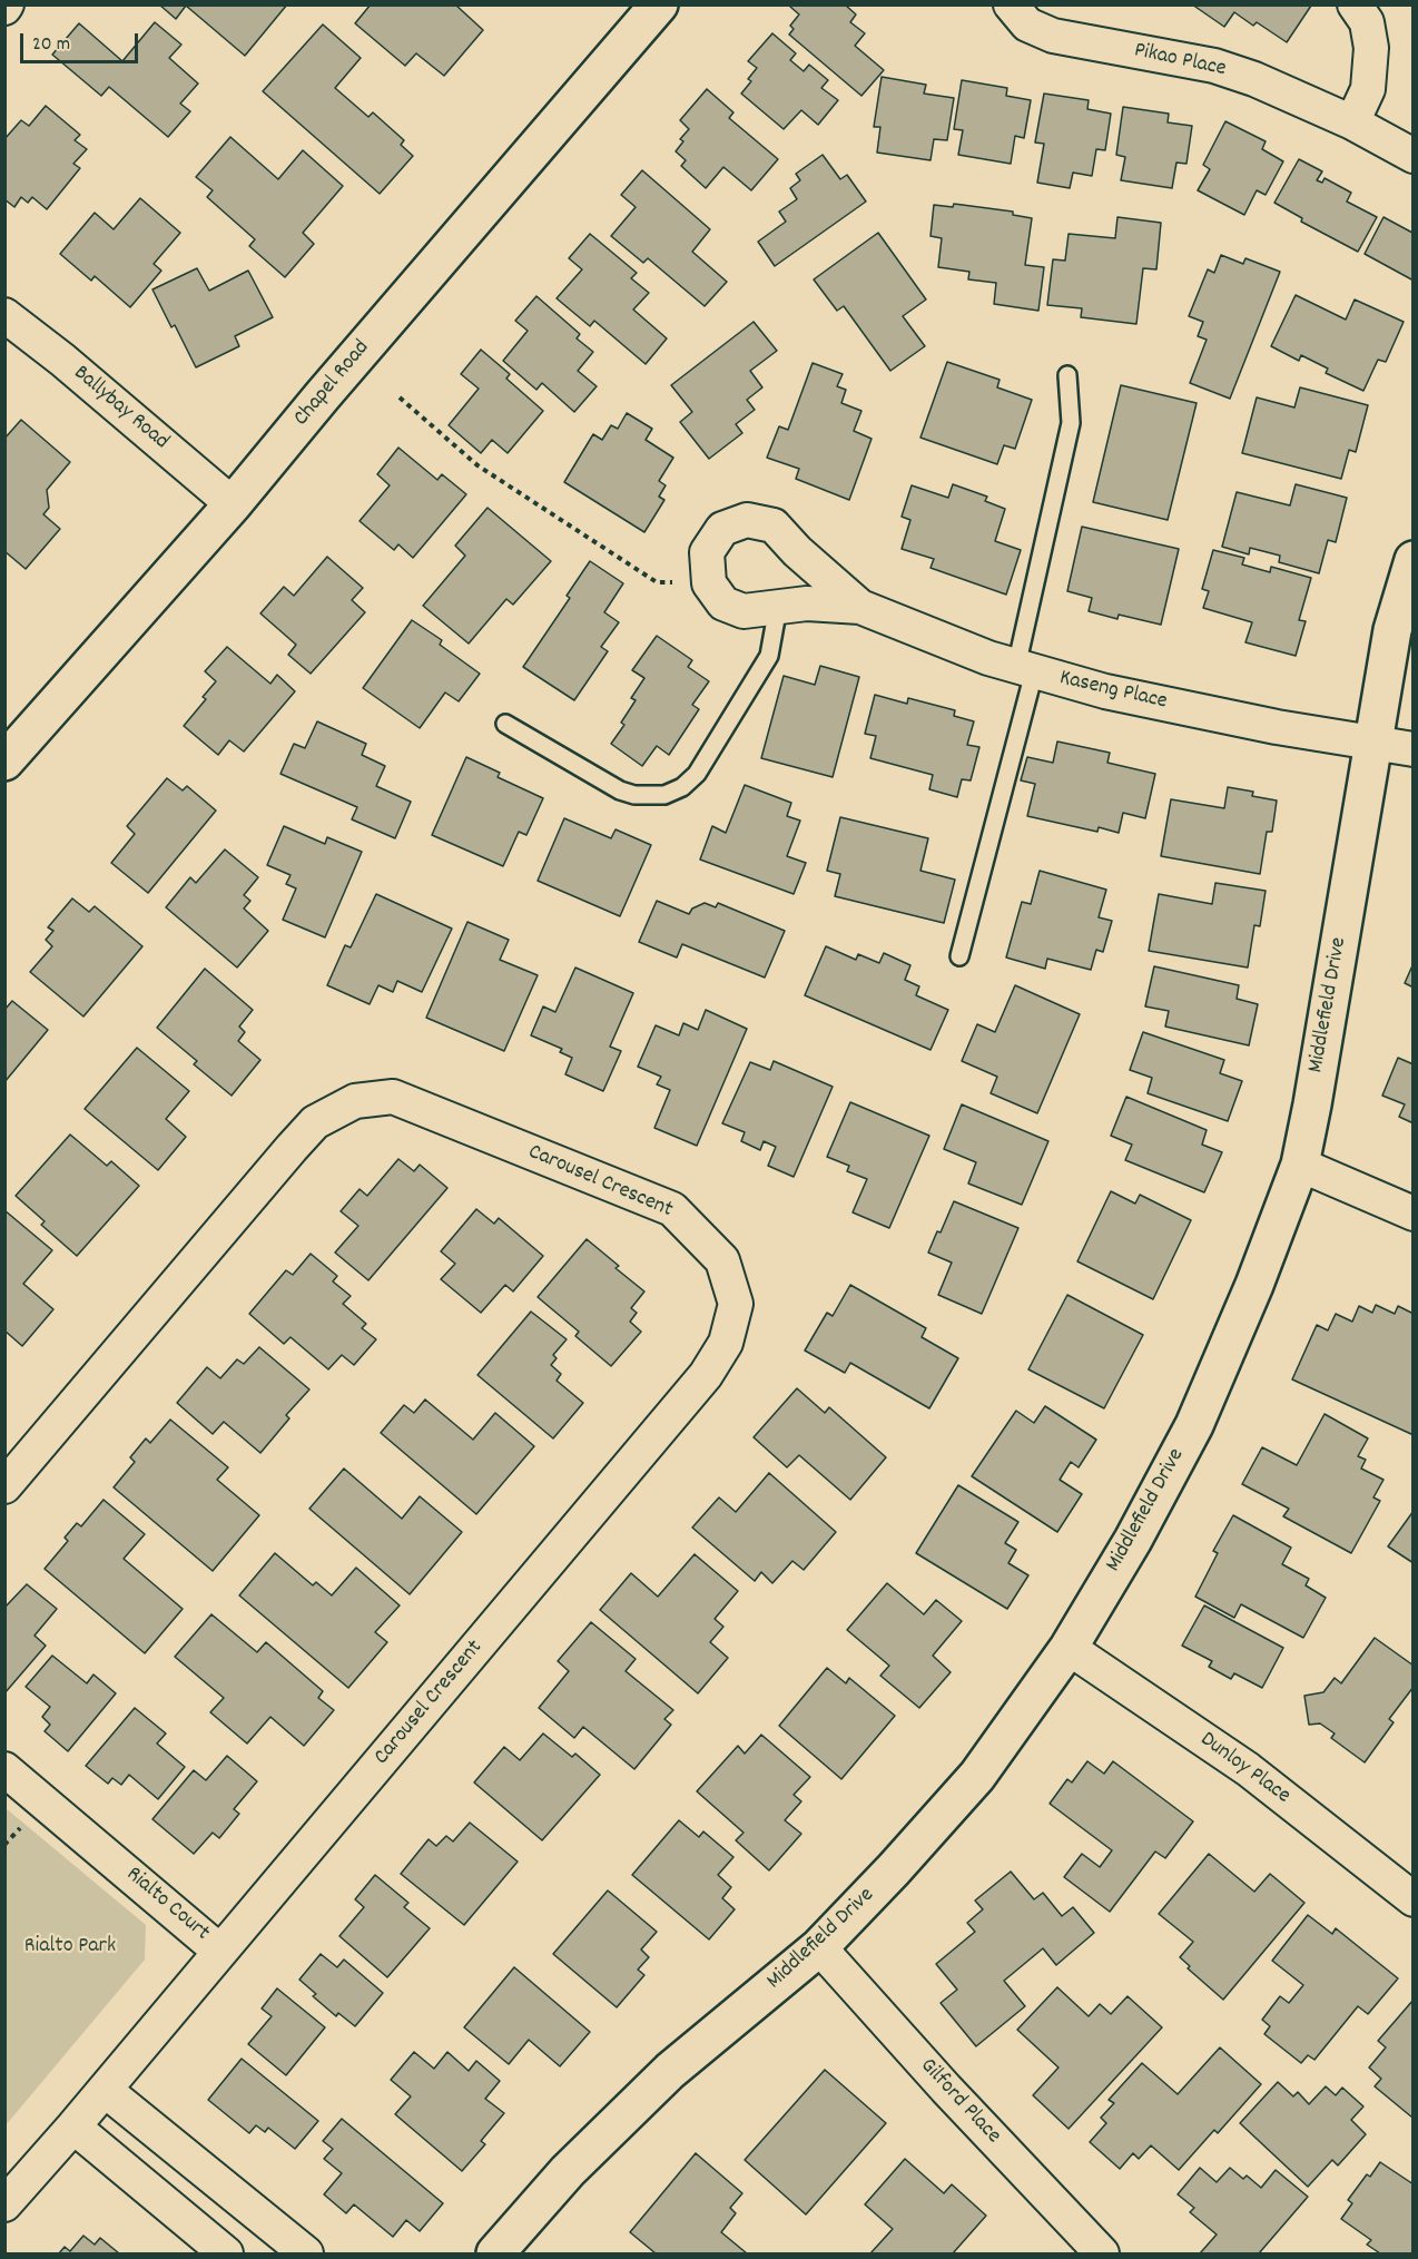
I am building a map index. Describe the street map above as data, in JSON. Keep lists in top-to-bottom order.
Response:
{
  "streets": {
    "street": [
      "Pikao Place",
      "Chapel Road",
      "Ballybay Road",
      "Kaseng Place",
      "Middlefield Drive",
      "Carousel Crescent",
      "Dunloy Place",
      "Rialto Court",
      "Gilford Place"
    ]
  },
  "crossings": [
    ["Chapel Road", "Ballybay Road"],
    ["Kaseng Place", "Middlefield Drive"],
    ["Middlefield Drive", "Dunloy Place"],
    ["Middlefield Drive", "Gilford Place"],
    ["Carousel Crescent", "Rialto Court"]
  ],
  "parks": ["Rialto Park"],
  "scale_bar": "20 m"
}
